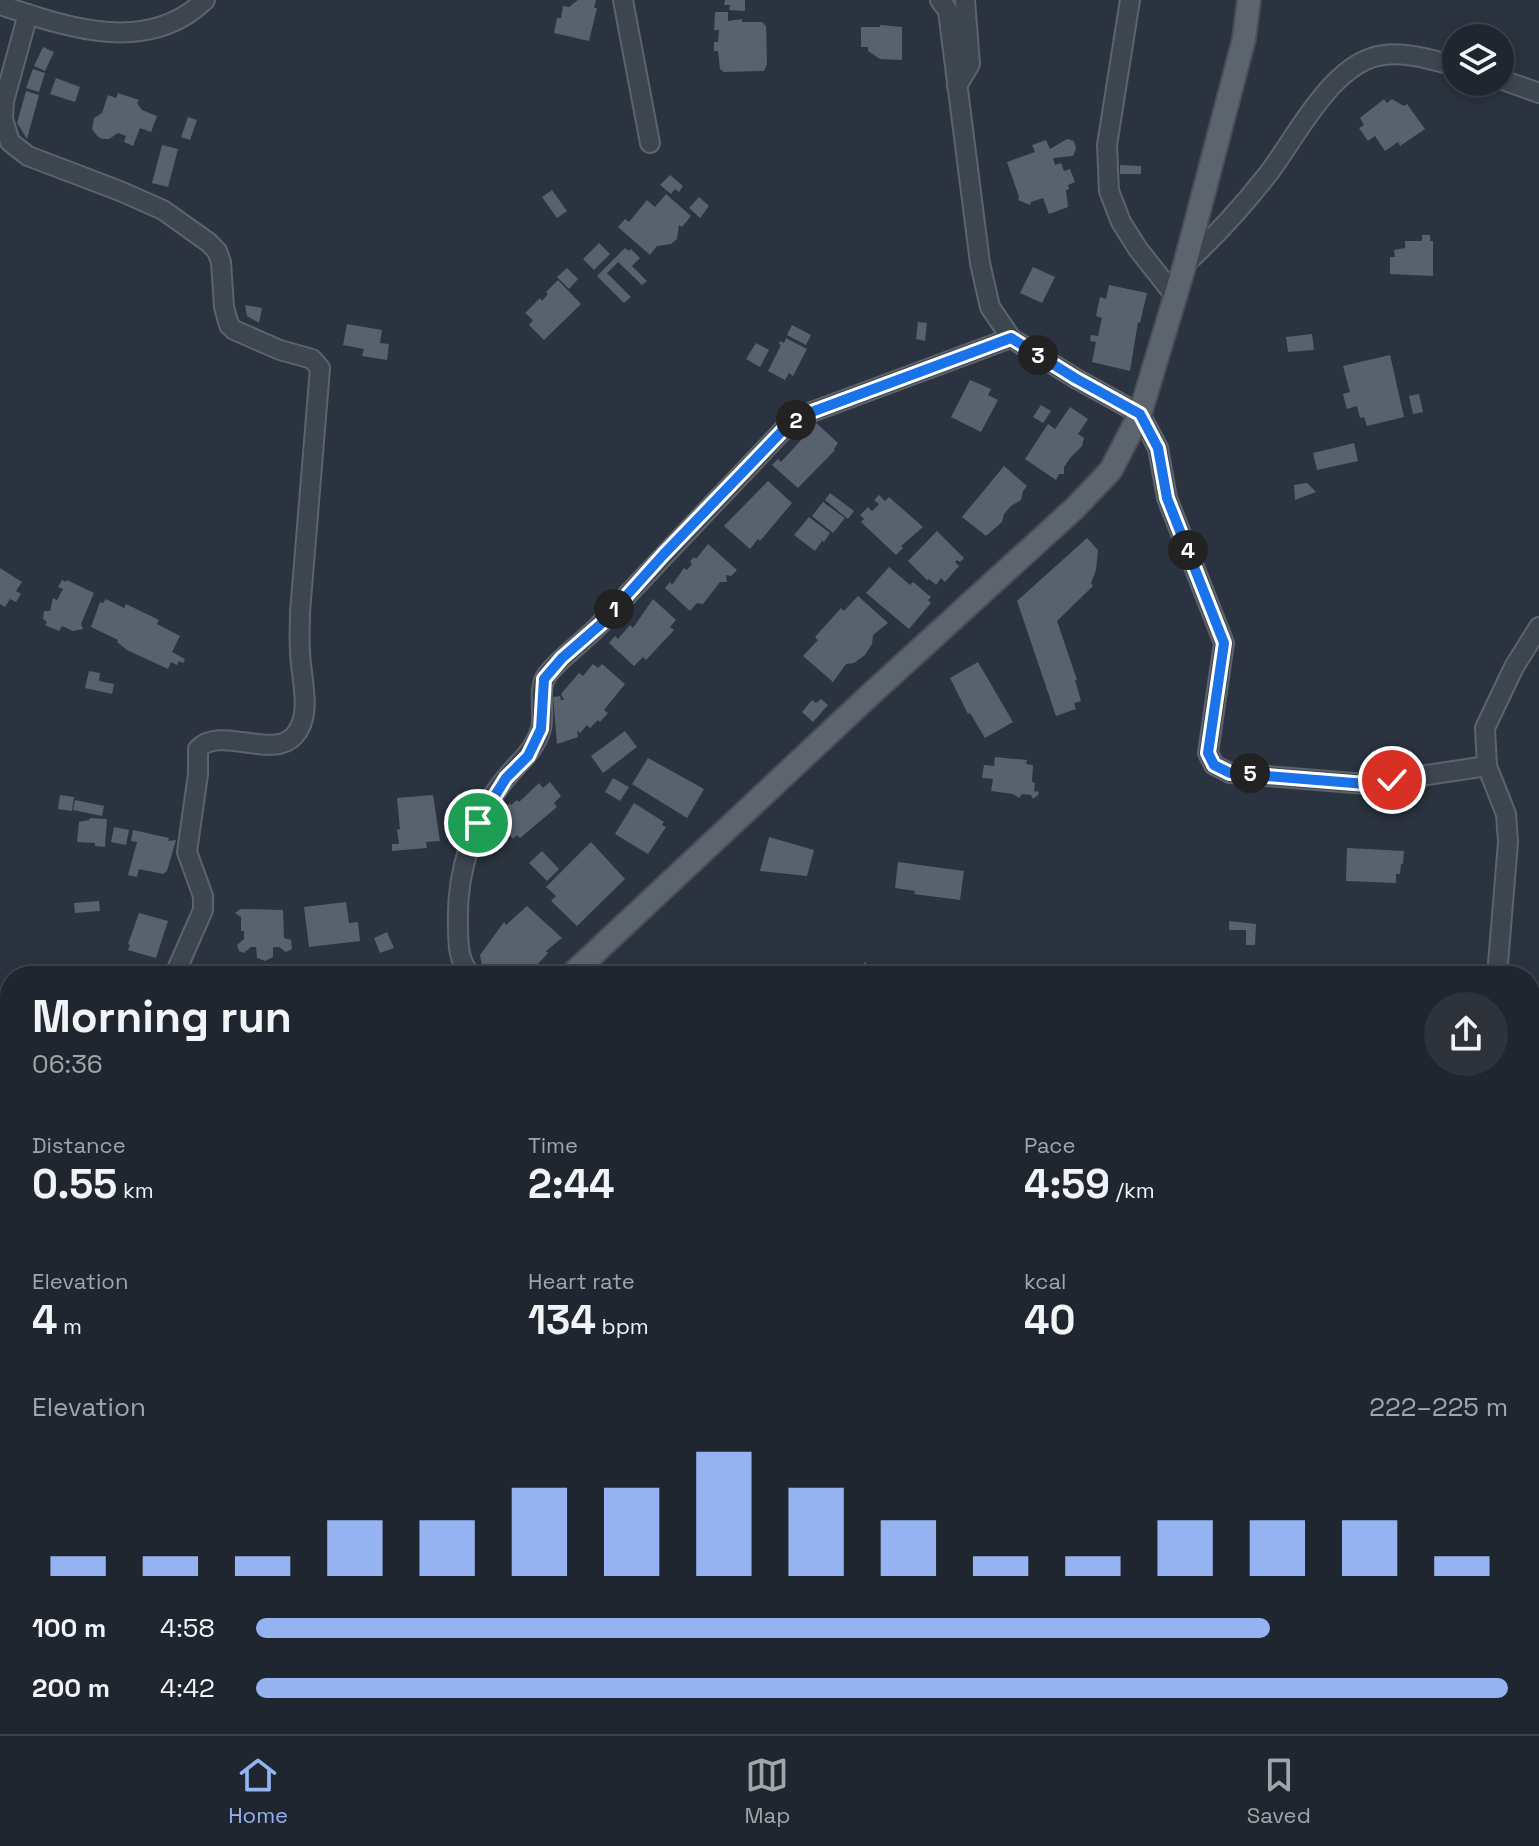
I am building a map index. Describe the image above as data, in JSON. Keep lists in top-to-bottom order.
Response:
{
  "page": {
    "pins": [
      "3",
      "2",
      "4",
      "1",
      "5"
    ],
    "heading": ["Morning run", "06:36"],
    "stats": [
      ["Distance", "0.55 km"],
      ["Time", "2:44"],
      ["Pace", "4:59 /km"],
      ["Elevation", "4 m"],
      ["Heart rate", "134 bpm"],
      ["kcal", "40"]
    ],
    "chart": ["Elevation", "222–225 m"],
    "list": [
      {
        "name": "100 m",
        "note": "4:58"
      },
      {
        "name": "200 m",
        "note": "4:42"
      }
    ],
    "tabs": ["Home", "Map", "Saved"]
  }
}
